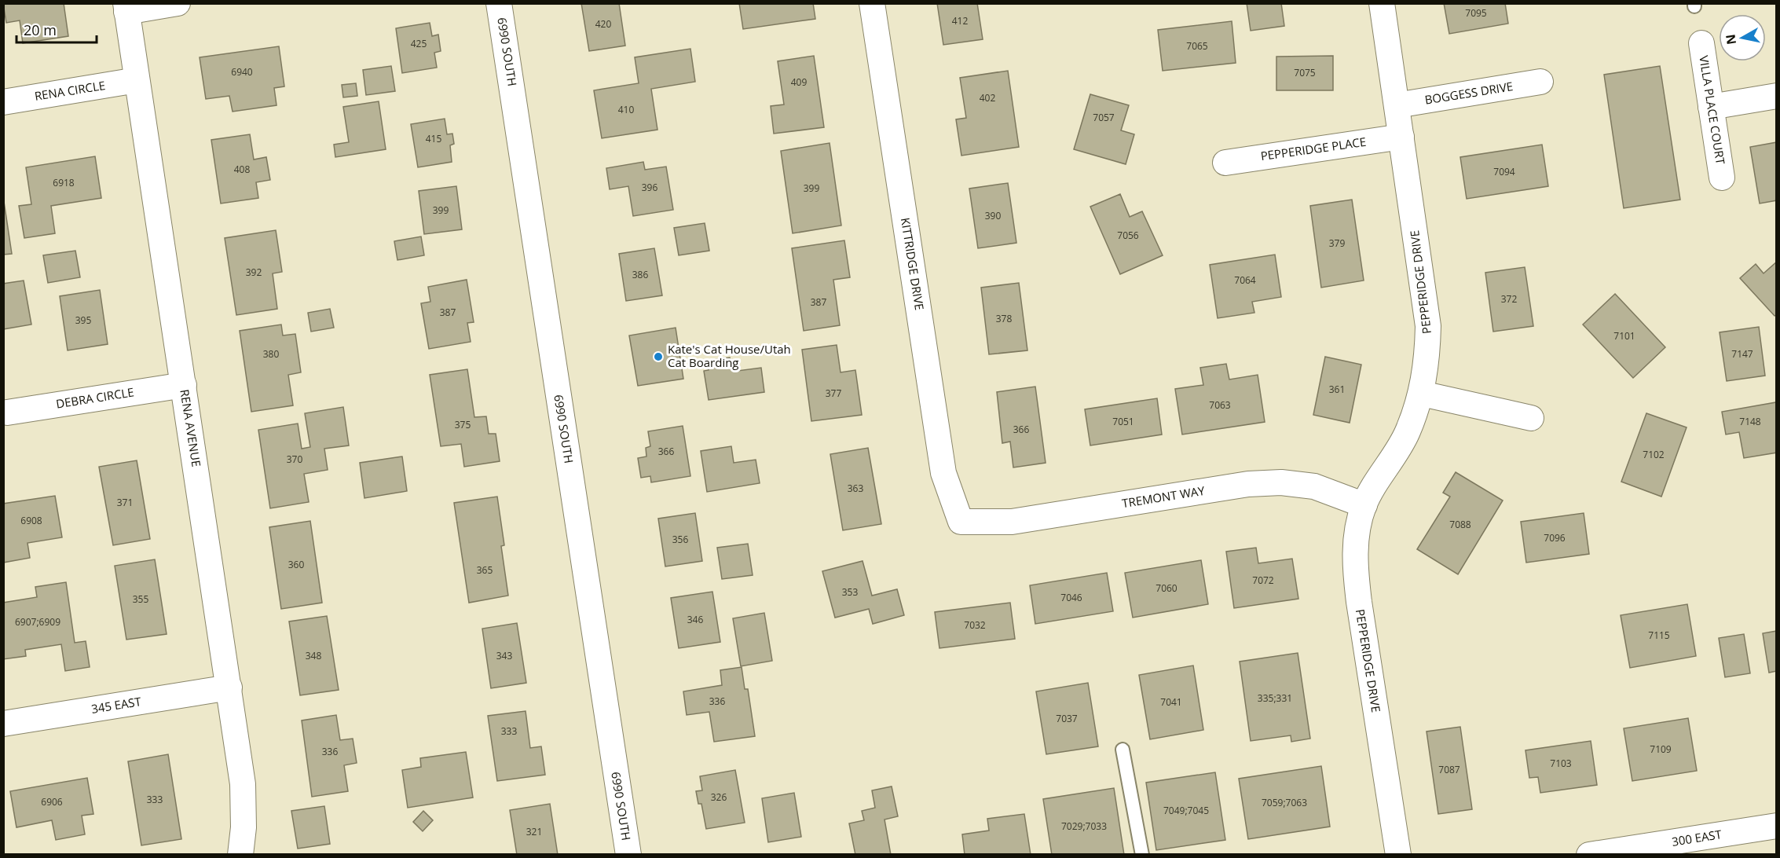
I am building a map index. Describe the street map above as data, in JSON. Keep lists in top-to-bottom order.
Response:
{
  "streets": {
    "street": [
      "6990 SOUTH",
      "RENA CIRCLE",
      "BOGGESS DRIVE",
      "VILLA PLACE COURT",
      "PEPPERIDGE PLACE",
      "KITTRIDGE DRIVE",
      "PEPPERIDGE DRIVE",
      "DEBRA CIRCLE",
      "RENA AVENUE",
      "TREMONT WAY",
      "345 EAST",
      "300 EAST"
    ]
  },
  "crossings": [
    ["RENA CIRCLE", "RENA AVENUE"],
    ["BOGGESS DRIVE", "PEPPERIDGE DRIVE"],
    ["PEPPERIDGE PLACE", "PEPPERIDGE DRIVE"],
    ["KITTRIDGE DRIVE", "TREMONT WAY"],
    ["PEPPERIDGE DRIVE", "TREMONT WAY"],
    ["DEBRA CIRCLE", "RENA AVENUE"],
    ["RENA AVENUE", "345 EAST"]
  ],
  "places": ["Kate's Cat House/Utah Cat Boarding"],
  "house_numbers": [
    "7095",
    "412",
    "420",
    "425",
    "7065",
    "6940",
    "7075",
    "409",
    "402",
    "410",
    "7057",
    "415",
    "408",
    "7094",
    "6918",
    "396",
    "399",
    "399",
    "390",
    "7056",
    "379",
    "392",
    "386",
    "7064",
    "372",
    "387",
    "387",
    "378",
    "395",
    "7101",
    "380",
    "7147",
    "361",
    "377",
    "7063",
    "7051",
    "7148",
    "375",
    "366",
    "366",
    "7102",
    "370",
    "363",
    "371",
    "6908",
    "7088",
    "7096",
    "356",
    "360",
    "365",
    "7072",
    "7060",
    "353",
    "7046",
    "355",
    "346",
    "6907;6909",
    "7032",
    "7115",
    "348",
    "343",
    "335;331",
    "336",
    "7041",
    "7037",
    "333",
    "7109",
    "336",
    "7103",
    "7087",
    "326",
    "333",
    "6906",
    "7059;7063",
    "7049;7045",
    "7029;7033",
    "321"
  ],
  "scale_bar": "20 m",
  "north": "left"
}
